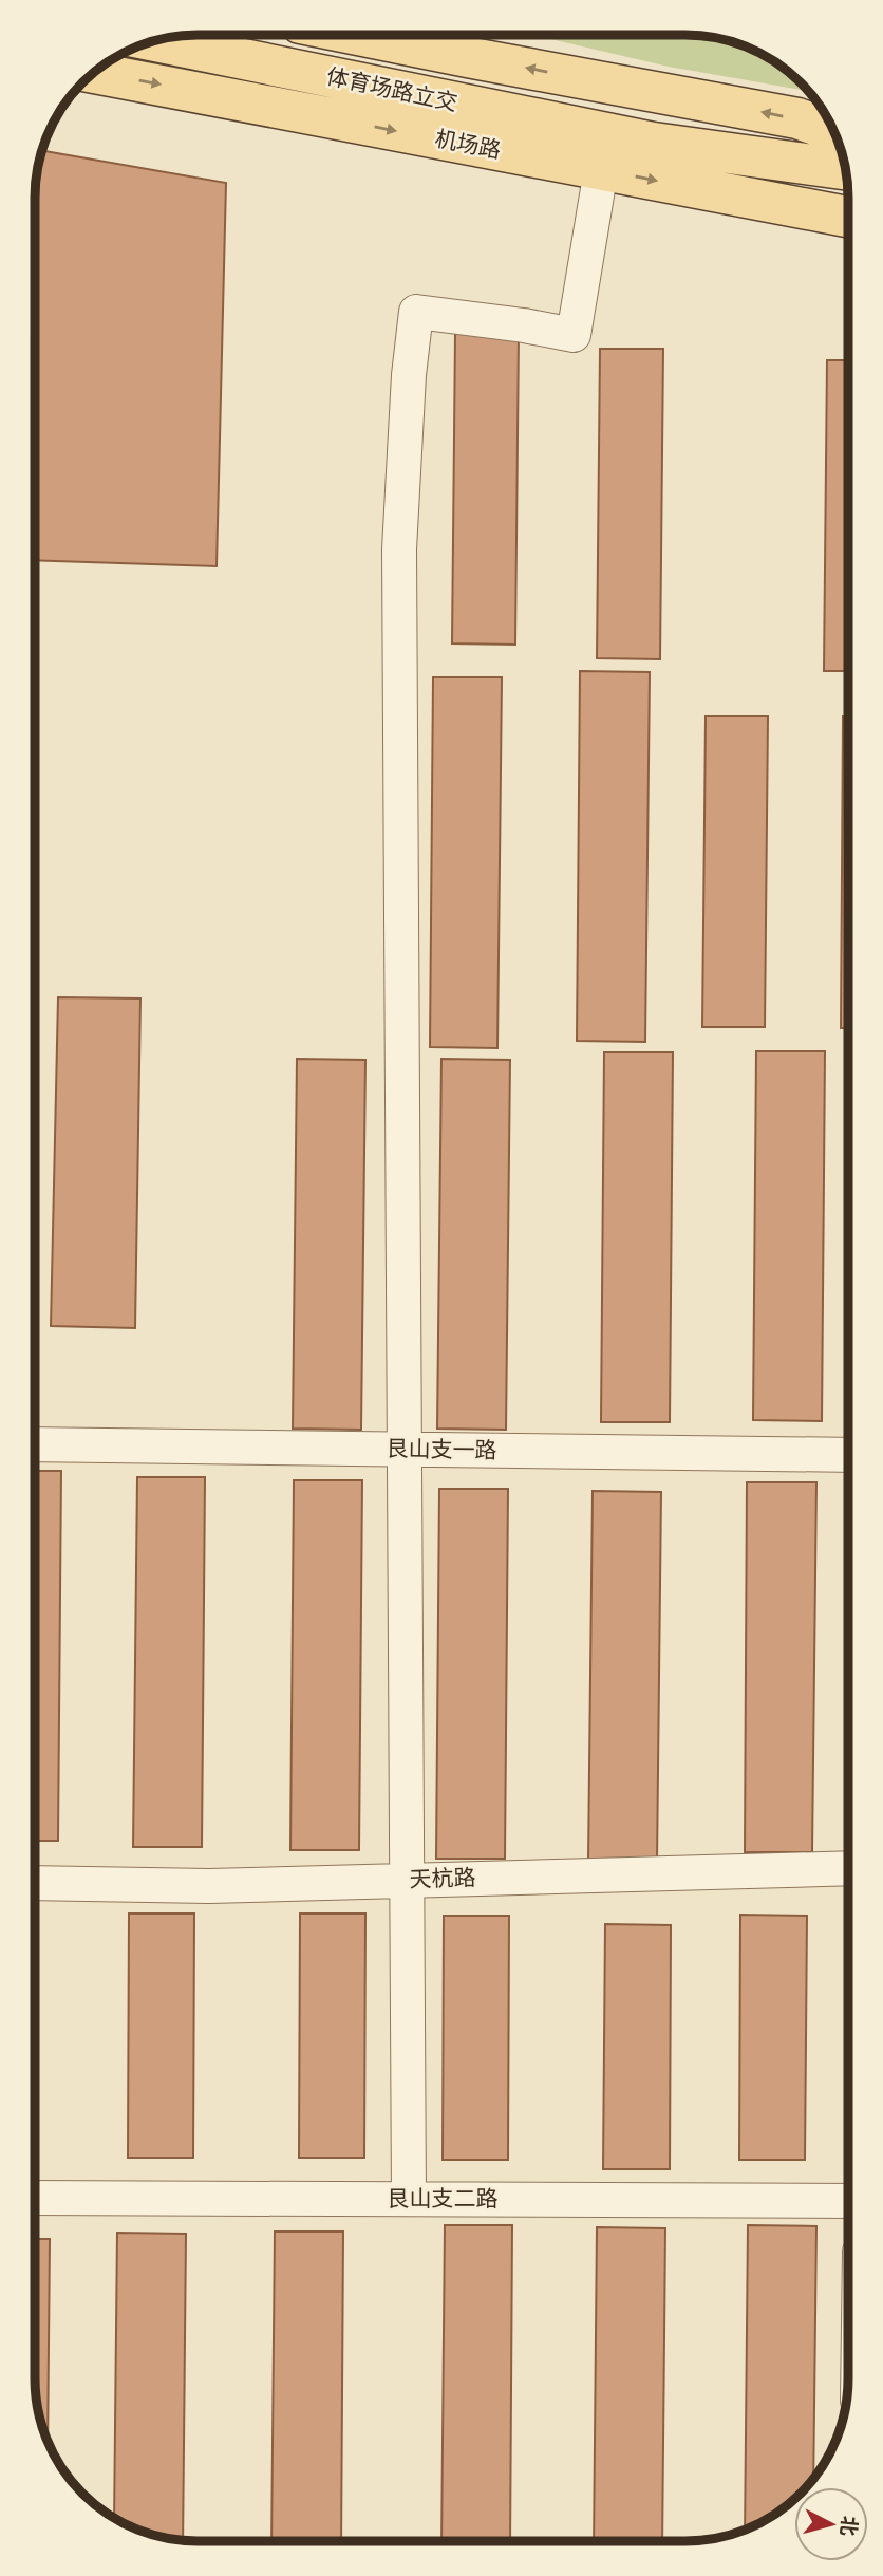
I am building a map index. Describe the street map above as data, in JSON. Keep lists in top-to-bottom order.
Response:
{
  "streets": {
    "main road": ["体育场路立交", "机场路"],
    "street": ["艮山支一路", "天杭路", "艮山支二路"]
  },
  "north": "right"
}
